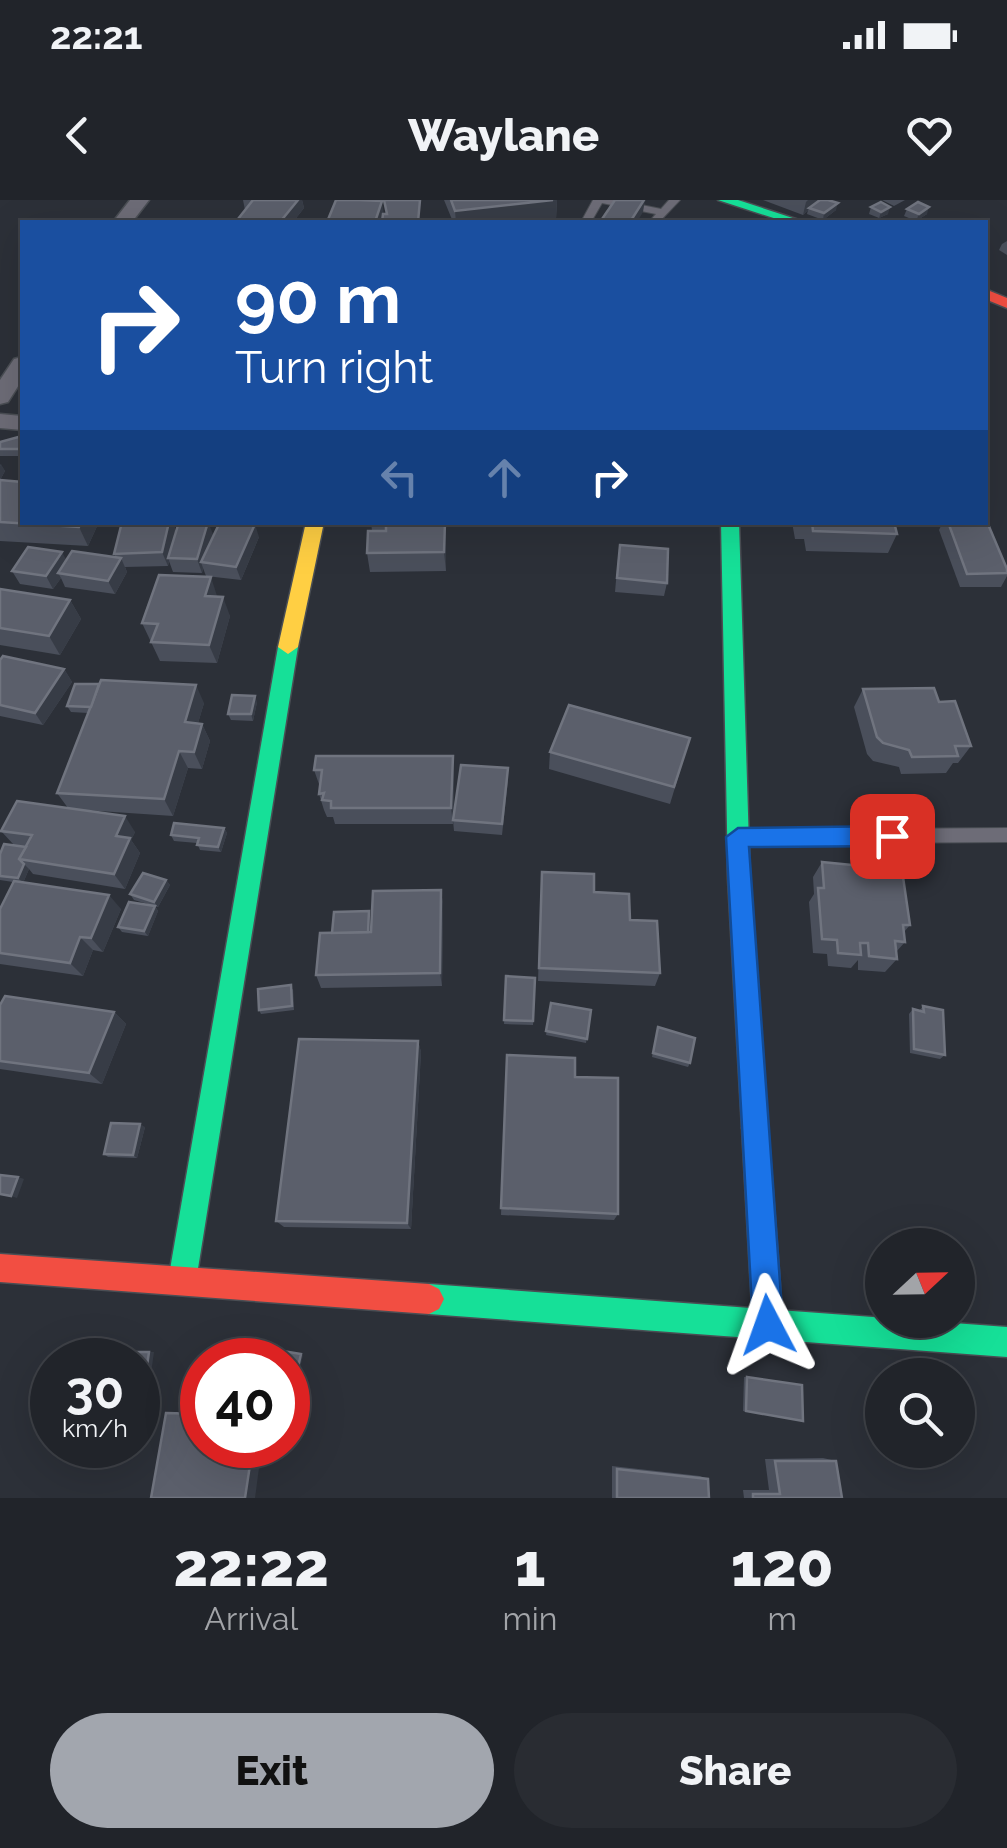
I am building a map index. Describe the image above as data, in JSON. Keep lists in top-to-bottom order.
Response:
{
  "north": "right",
  "page": {
    "status": "22:21",
    "header": "Waylane",
    "turn": ["90 m", "Turn right"],
    "speed": "30 km/h",
    "limit": "40",
    "eta": [
      "22:22",
      "Arrival",
      "1",
      "min",
      "120",
      "m"
    ],
    "buttons": ["Exit", "Share"]
  }
}
